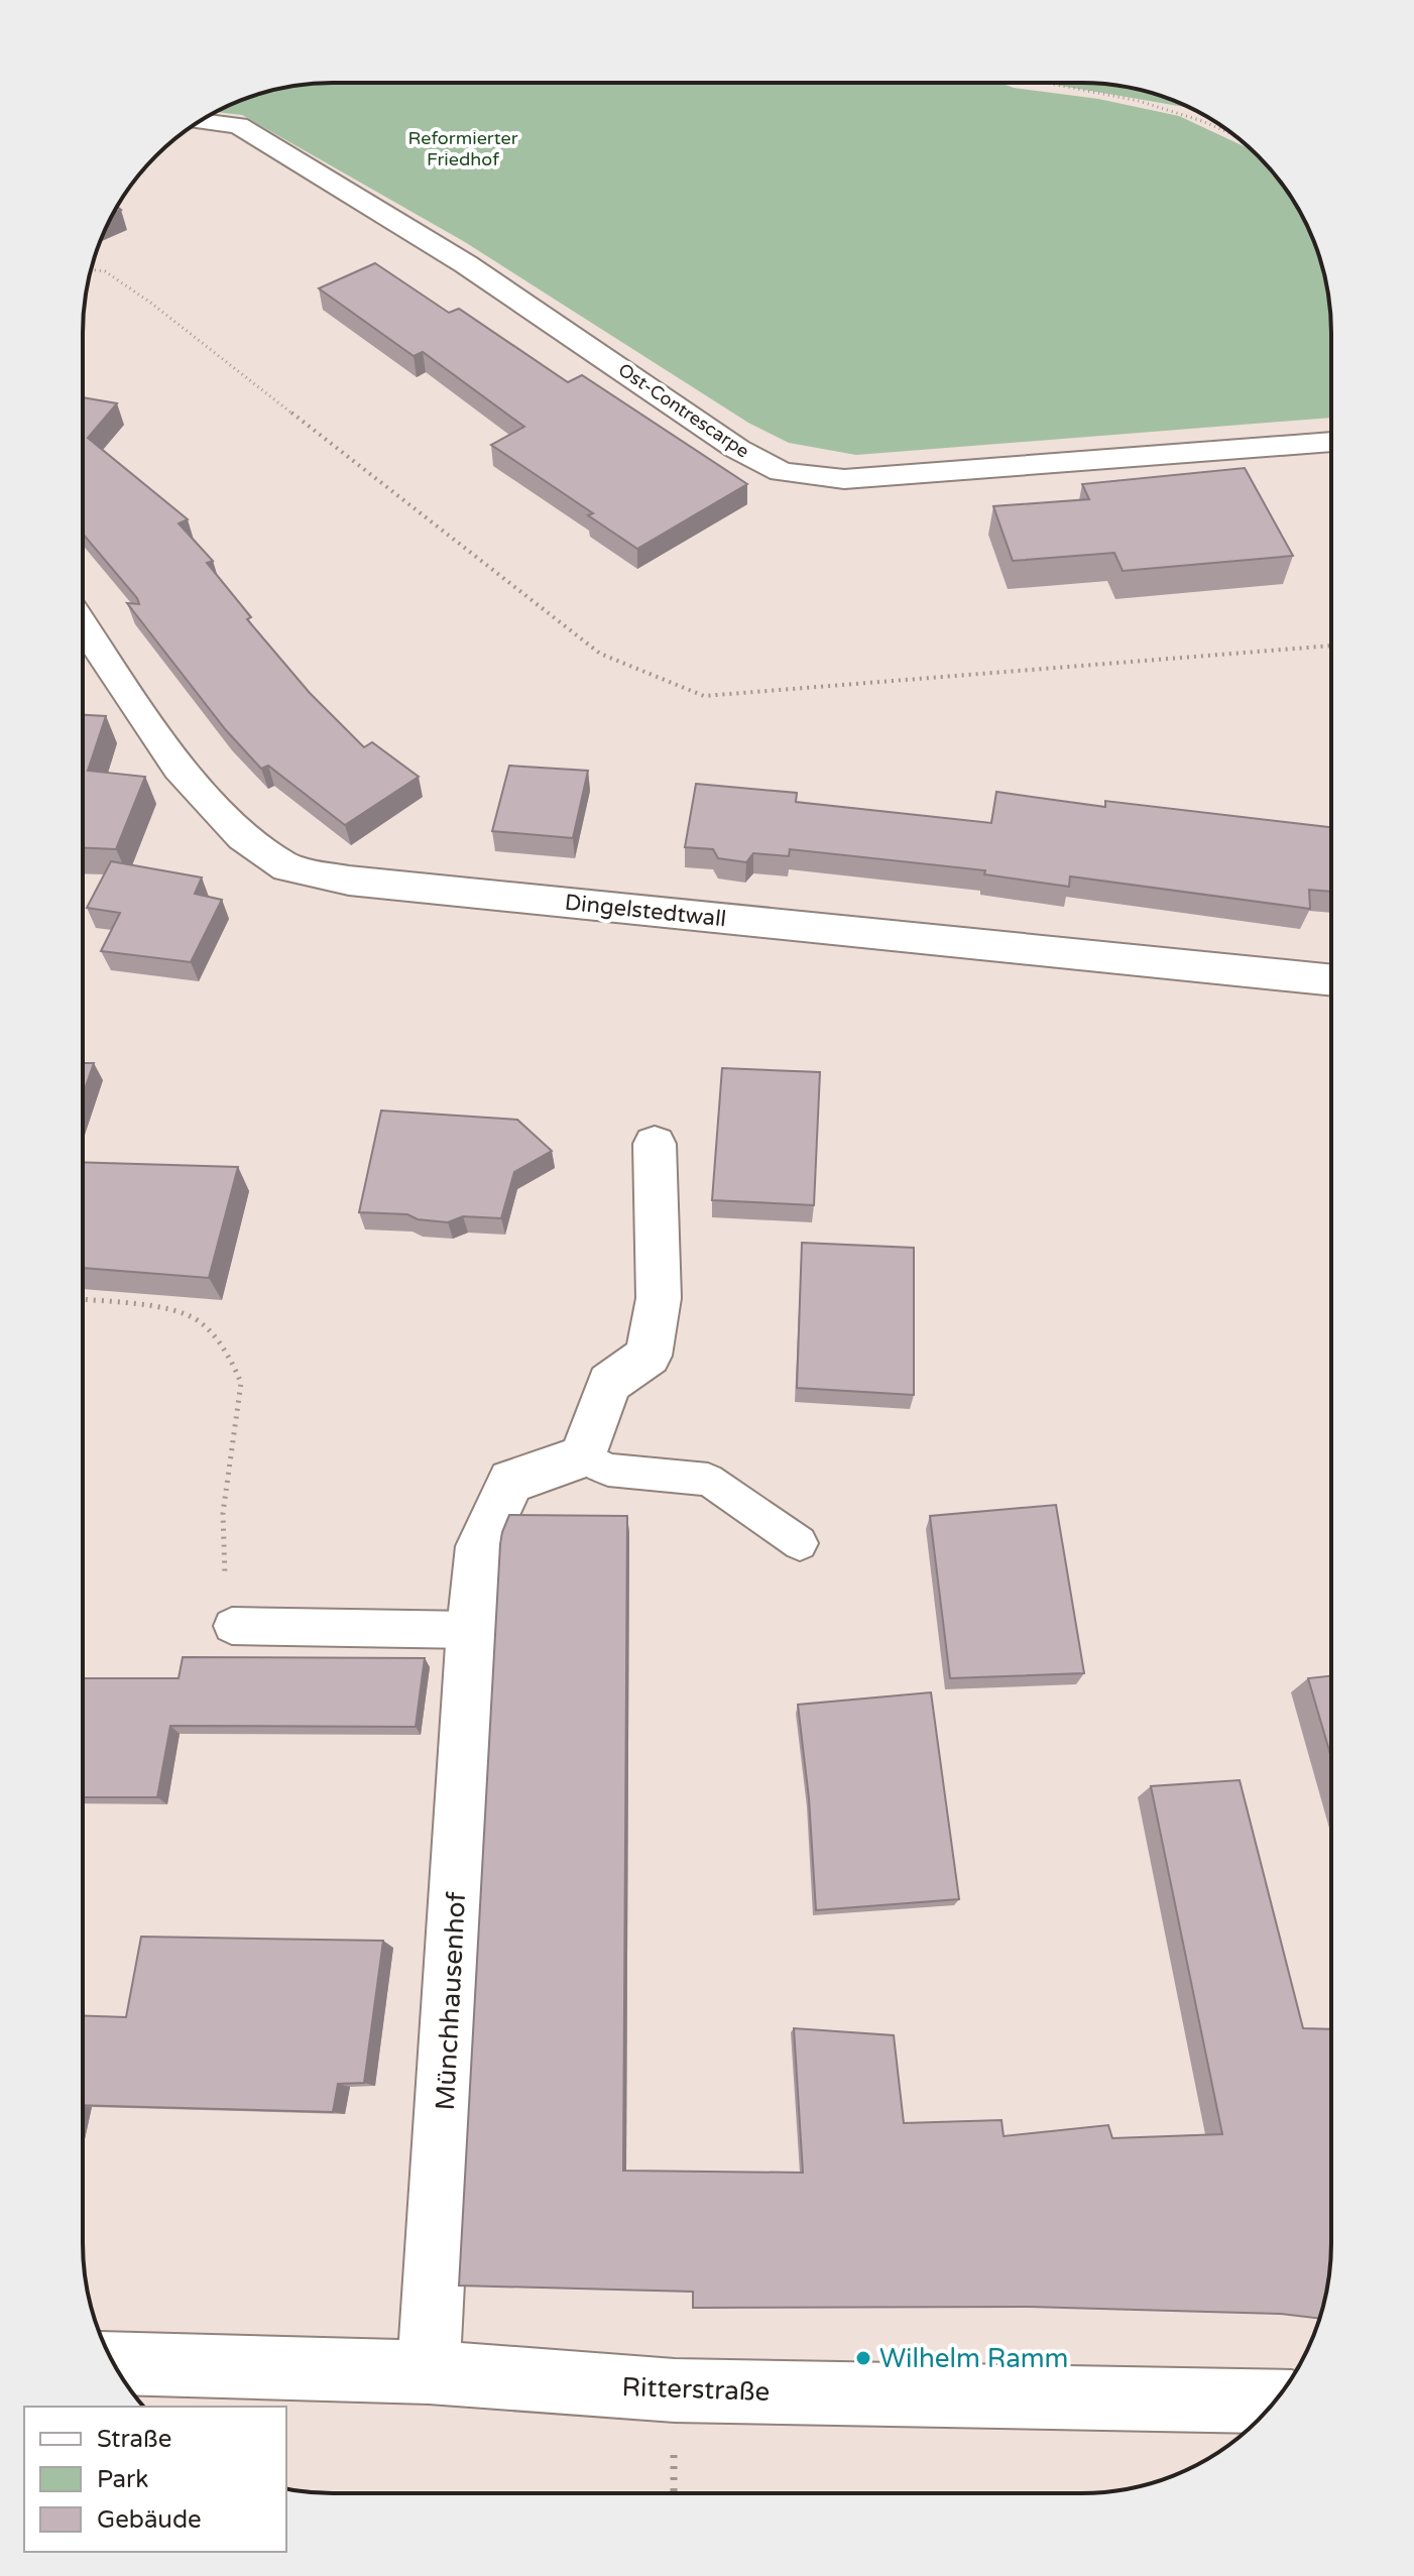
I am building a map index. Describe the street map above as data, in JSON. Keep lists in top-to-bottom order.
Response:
{
  "streets": {
    "street": [
      "Ost-Contrescarpe",
      "Dingelstedtwall",
      "Münchhausenhof",
      "Ritterstraße"
    ]
  },
  "crossings": [
    ["Münchhausenhof", "Ritterstraße"]
  ],
  "parks": ["Reformierter Friedhof"],
  "places": ["Wilhelm Ramm"],
  "legend": ["Straße", "Park", "Gebäude"]
}
